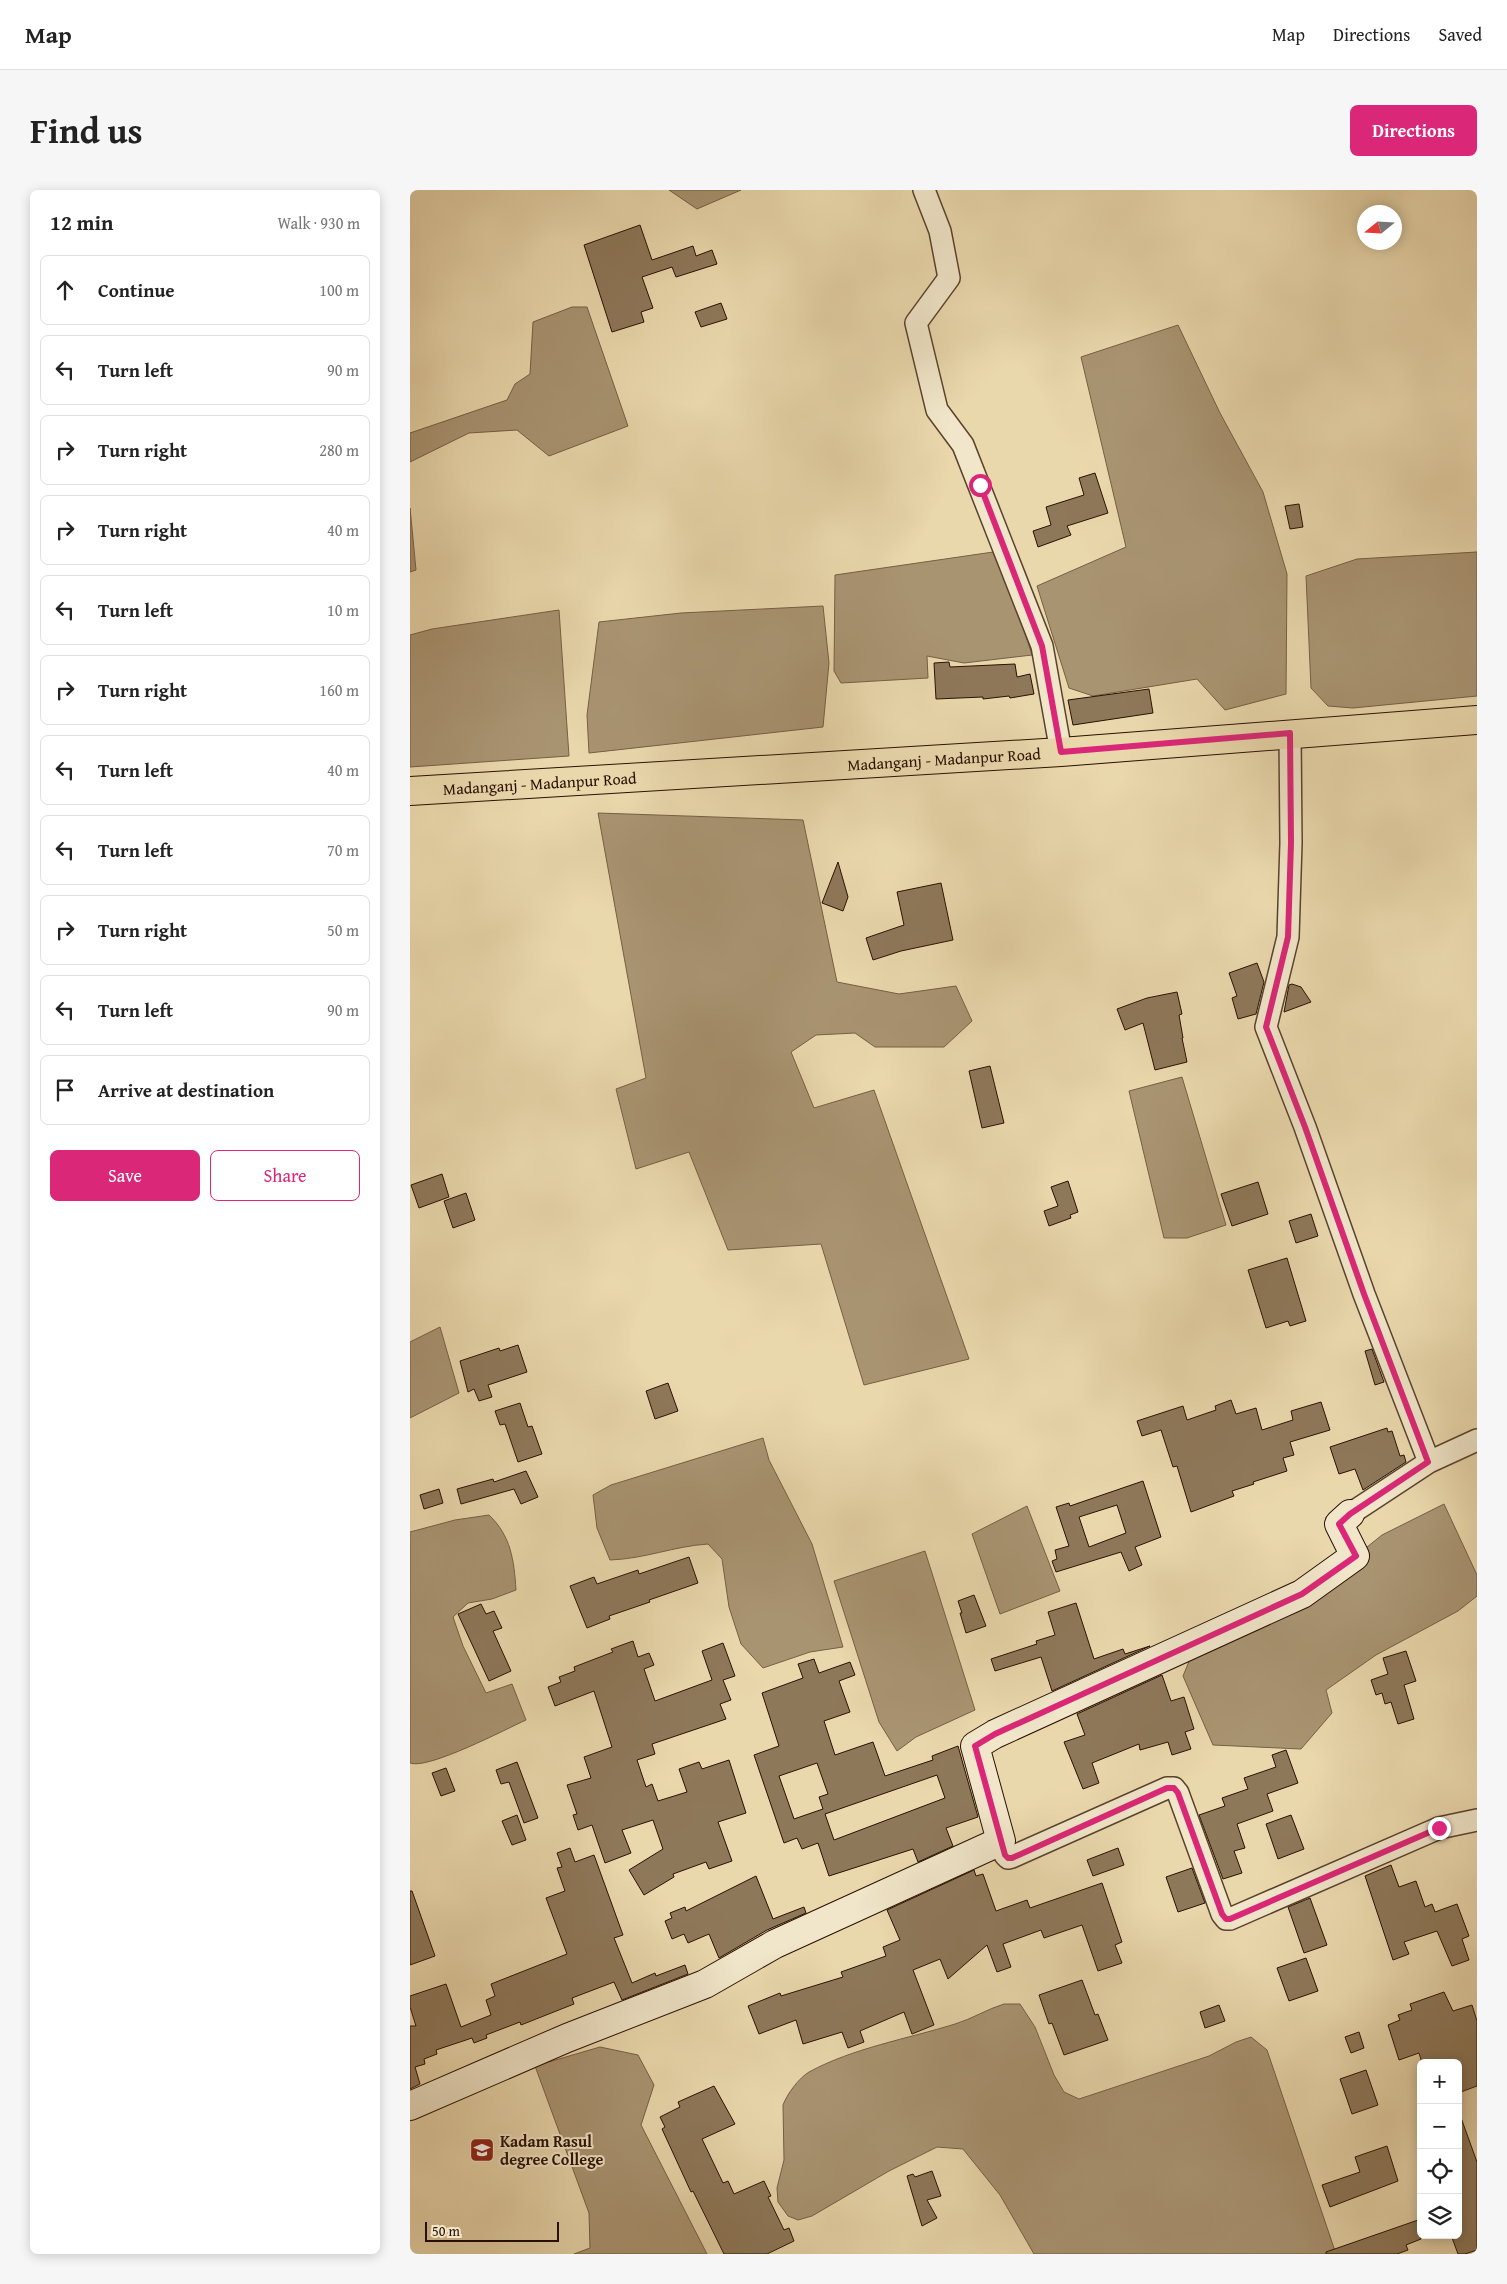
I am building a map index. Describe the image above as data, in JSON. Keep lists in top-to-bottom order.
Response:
{
  "streets": {
    "main road": ["Madanganj - Madanpur Road"]
  },
  "places": {
    "school or university": ["Kadam Rasul degree College"]
  },
  "scale_bar": "50 m",
  "north": "left",
  "page": {
    "header": "Map",
    "nav": ["Map", "Directions", "Saved"],
    "title": "Find us",
    "buttons": [
      "Directions",
      ["Save", "Share"]
    ],
    "heading": ["12 min", "Walk · 930 m"],
    "list": [
      ["Continue", "100 m"],
      ["Turn left", "90 m"],
      ["Turn right", "280 m"],
      ["Turn right", "40 m"],
      ["Turn left", "10 m"],
      ["Turn right", "160 m"],
      ["Turn left", "40 m"],
      ["Turn left", "70 m"],
      ["Turn right", "50 m"],
      ["Turn left", "90 m"],
      "Arrive at destination"
    ],
    "map_buttons": ["+", "−"],
    "scale": "50 m"
  }
}
